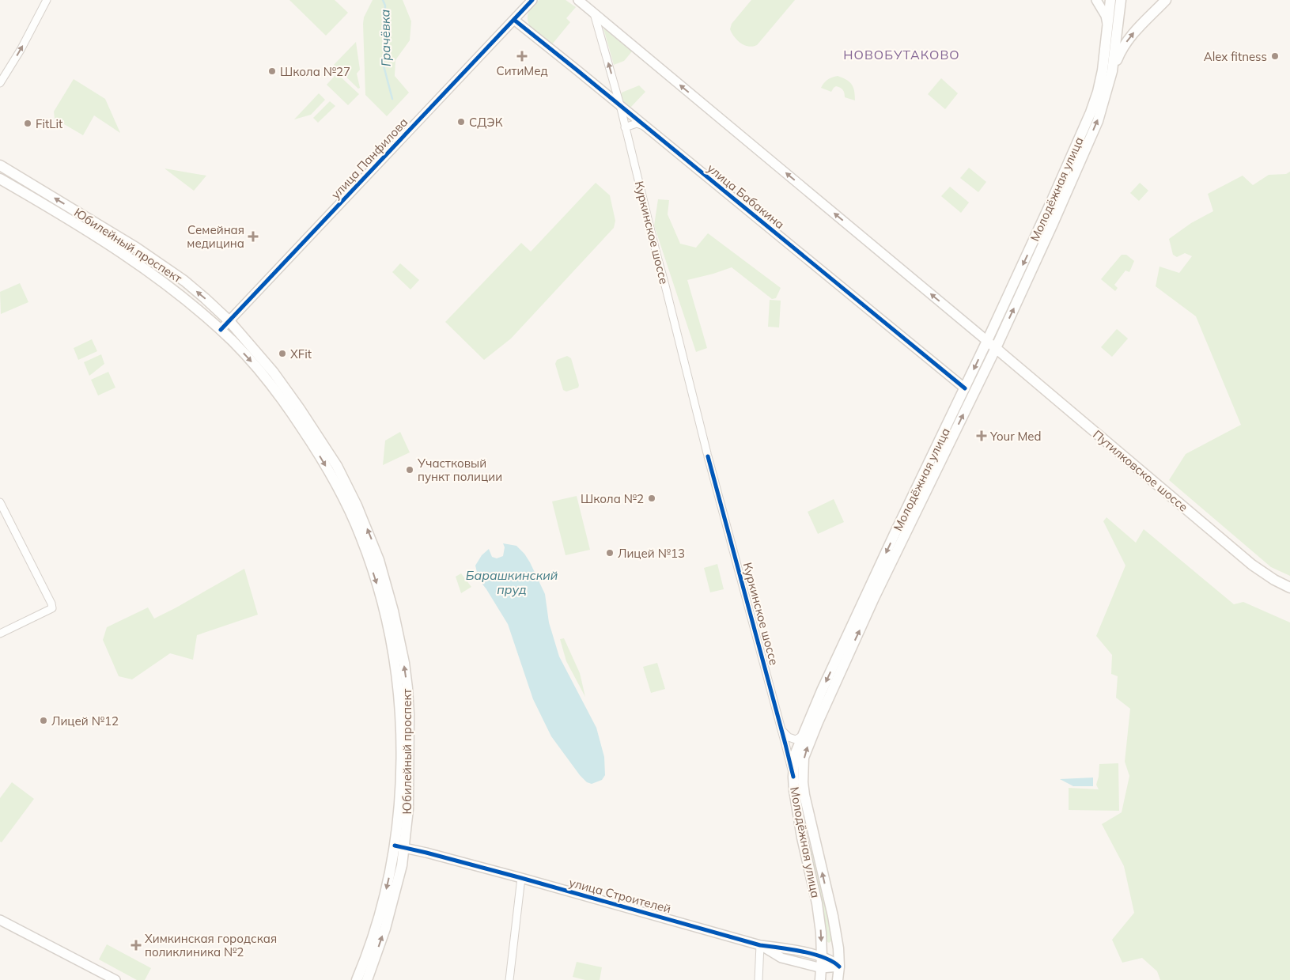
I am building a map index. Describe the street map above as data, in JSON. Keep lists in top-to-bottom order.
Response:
{
  "streets": {
    "main road": ["Молодёжная улица", "Юбилейный проспект", "Путилковское шоссе"],
    "street": [
      "улица Панфилова",
      "улица Бабакина",
      "Куркинское шоссе",
      "улица Строителей"
    ]
  },
  "crossings": [
    ["улица Панфилова", "улица Бабакина"],
    ["улица Панфилова", "Юбилейный проспект"],
    ["Молодёжная улица", "улица Бабакина"],
    ["Молодёжная улица", "Куркинское шоссе"],
    ["Молодёжная улица", "Путилковское шоссе"],
    ["Молодёжная улица", "улица Строителей"],
    ["улица Бабакина", "Куркинское шоссе"],
    ["Юбилейный проспект", "улица Строителей"]
  ],
  "districts": ["НОВОБУТАКОВО"],
  "water": ["Грачёвка", "Барашкинский пруд"],
  "places": {
    "health": [
      "СитиМед",
      "Семейная медицина",
      "Your Med",
      "Химкинская городская поликлиника №2"
    ],
    "other": [
      "Alex fitness",
      "Школа №27",
      "СДЭК",
      "FitLit",
      "XFit",
      "Участковый пункт полиции",
      "Школа №2",
      "Лицей №13",
      "Лицей №12"
    ]
  }
}
